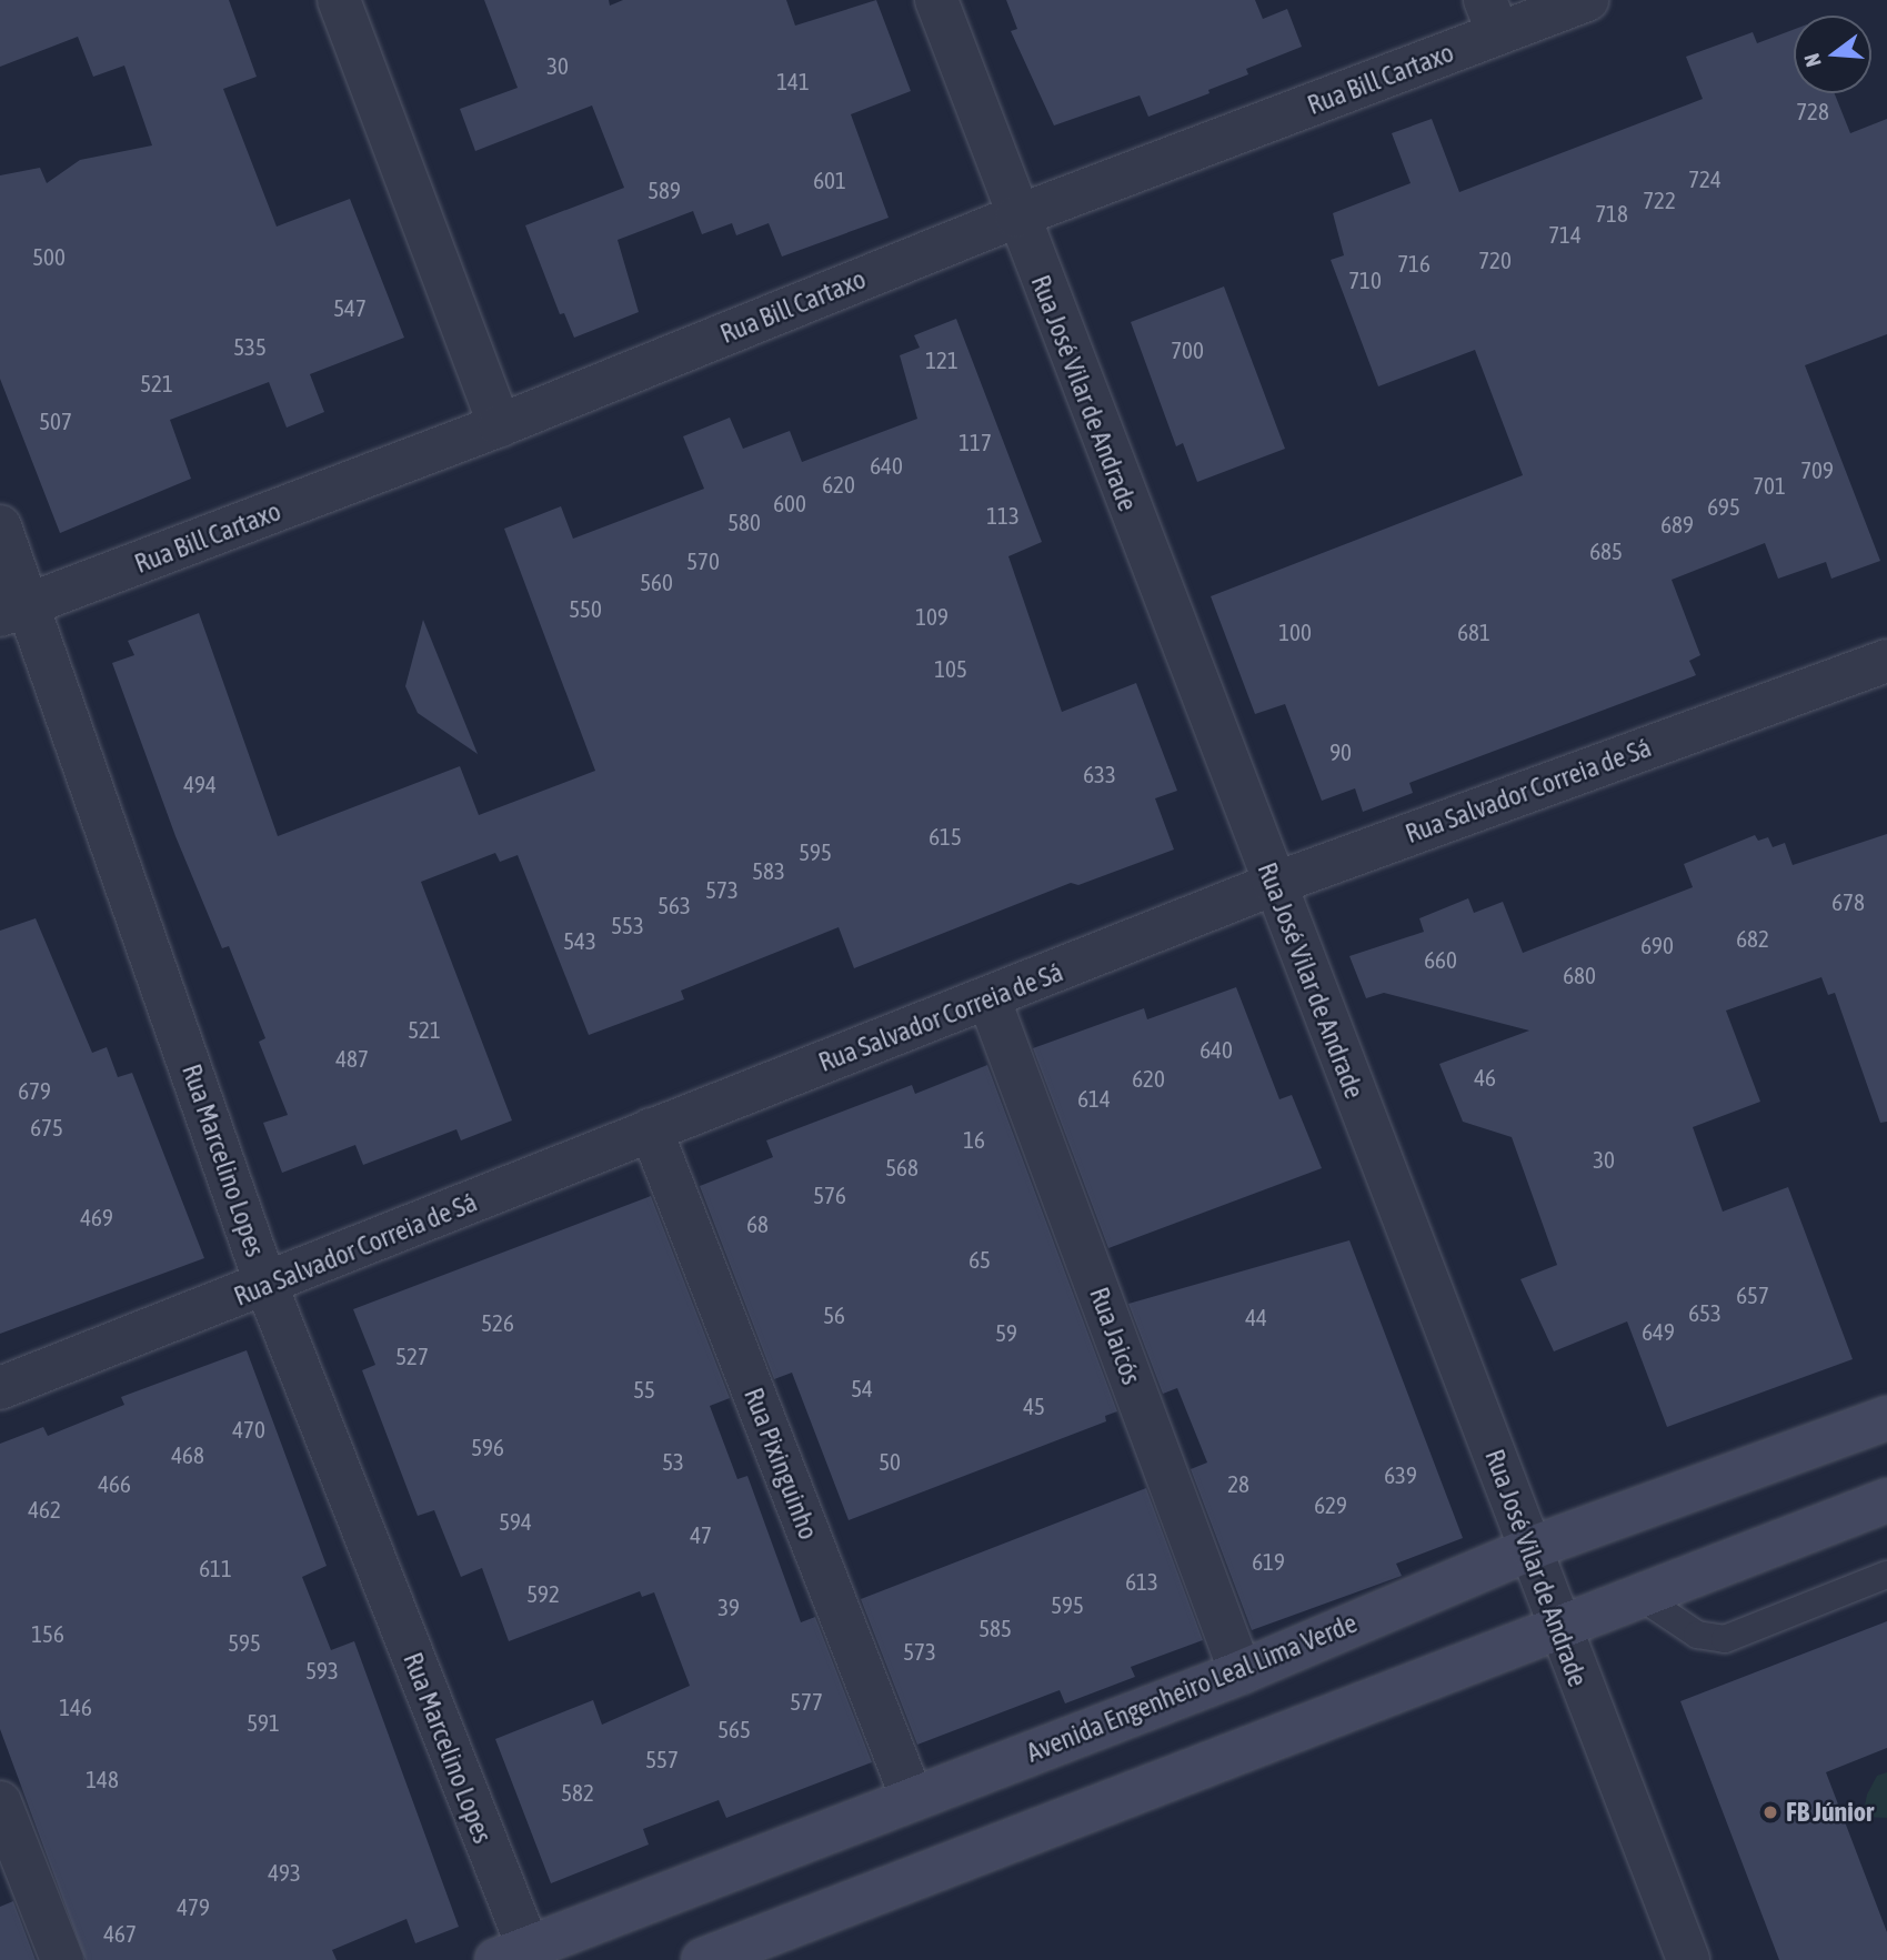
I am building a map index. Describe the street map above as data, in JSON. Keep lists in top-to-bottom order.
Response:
{
  "streets": {
    "main road": ["Avenida Engenheiro Leal Lima Verde"],
    "street": [
      "Rua Bill Cartaxo",
      "Rua José Vilar de Andrade",
      "Rua Salvador Correia de Sá",
      "Rua Marcelino Lopes",
      "Rua Jaicós",
      "Rua Pixinguinho"
    ]
  },
  "crossings": [
    ["Rua Bill Cartaxo", "Rua José Vilar de Andrade"],
    ["Rua Bill Cartaxo", "Rua Marcelino Lopes"],
    ["Rua José Vilar de Andrade", "Rua Salvador Correia de Sá"],
    ["Rua José Vilar de Andrade", "Avenida Engenheiro Leal Lima Verde"],
    ["Rua Salvador Correia de Sá", "Rua Marcelino Lopes"],
    ["Rua Salvador Correia de Sá", "Rua Jaicós"],
    ["Rua Salvador Correia de Sá", "Rua Pixinguinho"],
    ["Rua Marcelino Lopes", "Avenida Engenheiro Leal Lima Verde"],
    ["Rua Jaicós", "Avenida Engenheiro Leal Lima Verde"],
    ["Rua Pixinguinho", "Avenida Engenheiro Leal Lima Verde"]
  ],
  "places": ["FB Júnior"],
  "house_numbers": [
    "30",
    "141",
    "728",
    "724",
    "601",
    "589",
    "722",
    "718",
    "714",
    "500",
    "720",
    "716",
    "710",
    "547",
    "535",
    "700",
    "121",
    "521",
    "507",
    "117",
    "640",
    "709",
    "620",
    "701",
    "600",
    "695",
    "113",
    "580",
    "689",
    "685",
    "570",
    "560",
    "550",
    "109",
    "100",
    "681",
    "105",
    "90",
    "633",
    "494",
    "615",
    "595",
    "583",
    "573",
    "678",
    "563",
    "553",
    "682",
    "543",
    "690",
    "660",
    "680",
    "521",
    "640",
    "487",
    "46",
    "620",
    "679",
    "614",
    "675",
    "16",
    "30",
    "568",
    "576",
    "469",
    "68",
    "65",
    "657",
    "653",
    "56",
    "44",
    "526",
    "649",
    "59",
    "527",
    "54",
    "55",
    "45",
    "470",
    "596",
    "468",
    "53",
    "50",
    "639",
    "466",
    "28",
    "629",
    "462",
    "594",
    "47",
    "619",
    "611",
    "613",
    "592",
    "595",
    "39",
    "585",
    "156",
    "595",
    "573",
    "593",
    "577",
    "146",
    "591",
    "565",
    "557",
    "148",
    "582",
    "493",
    "479",
    "467"
  ],
  "north": "left"
}
